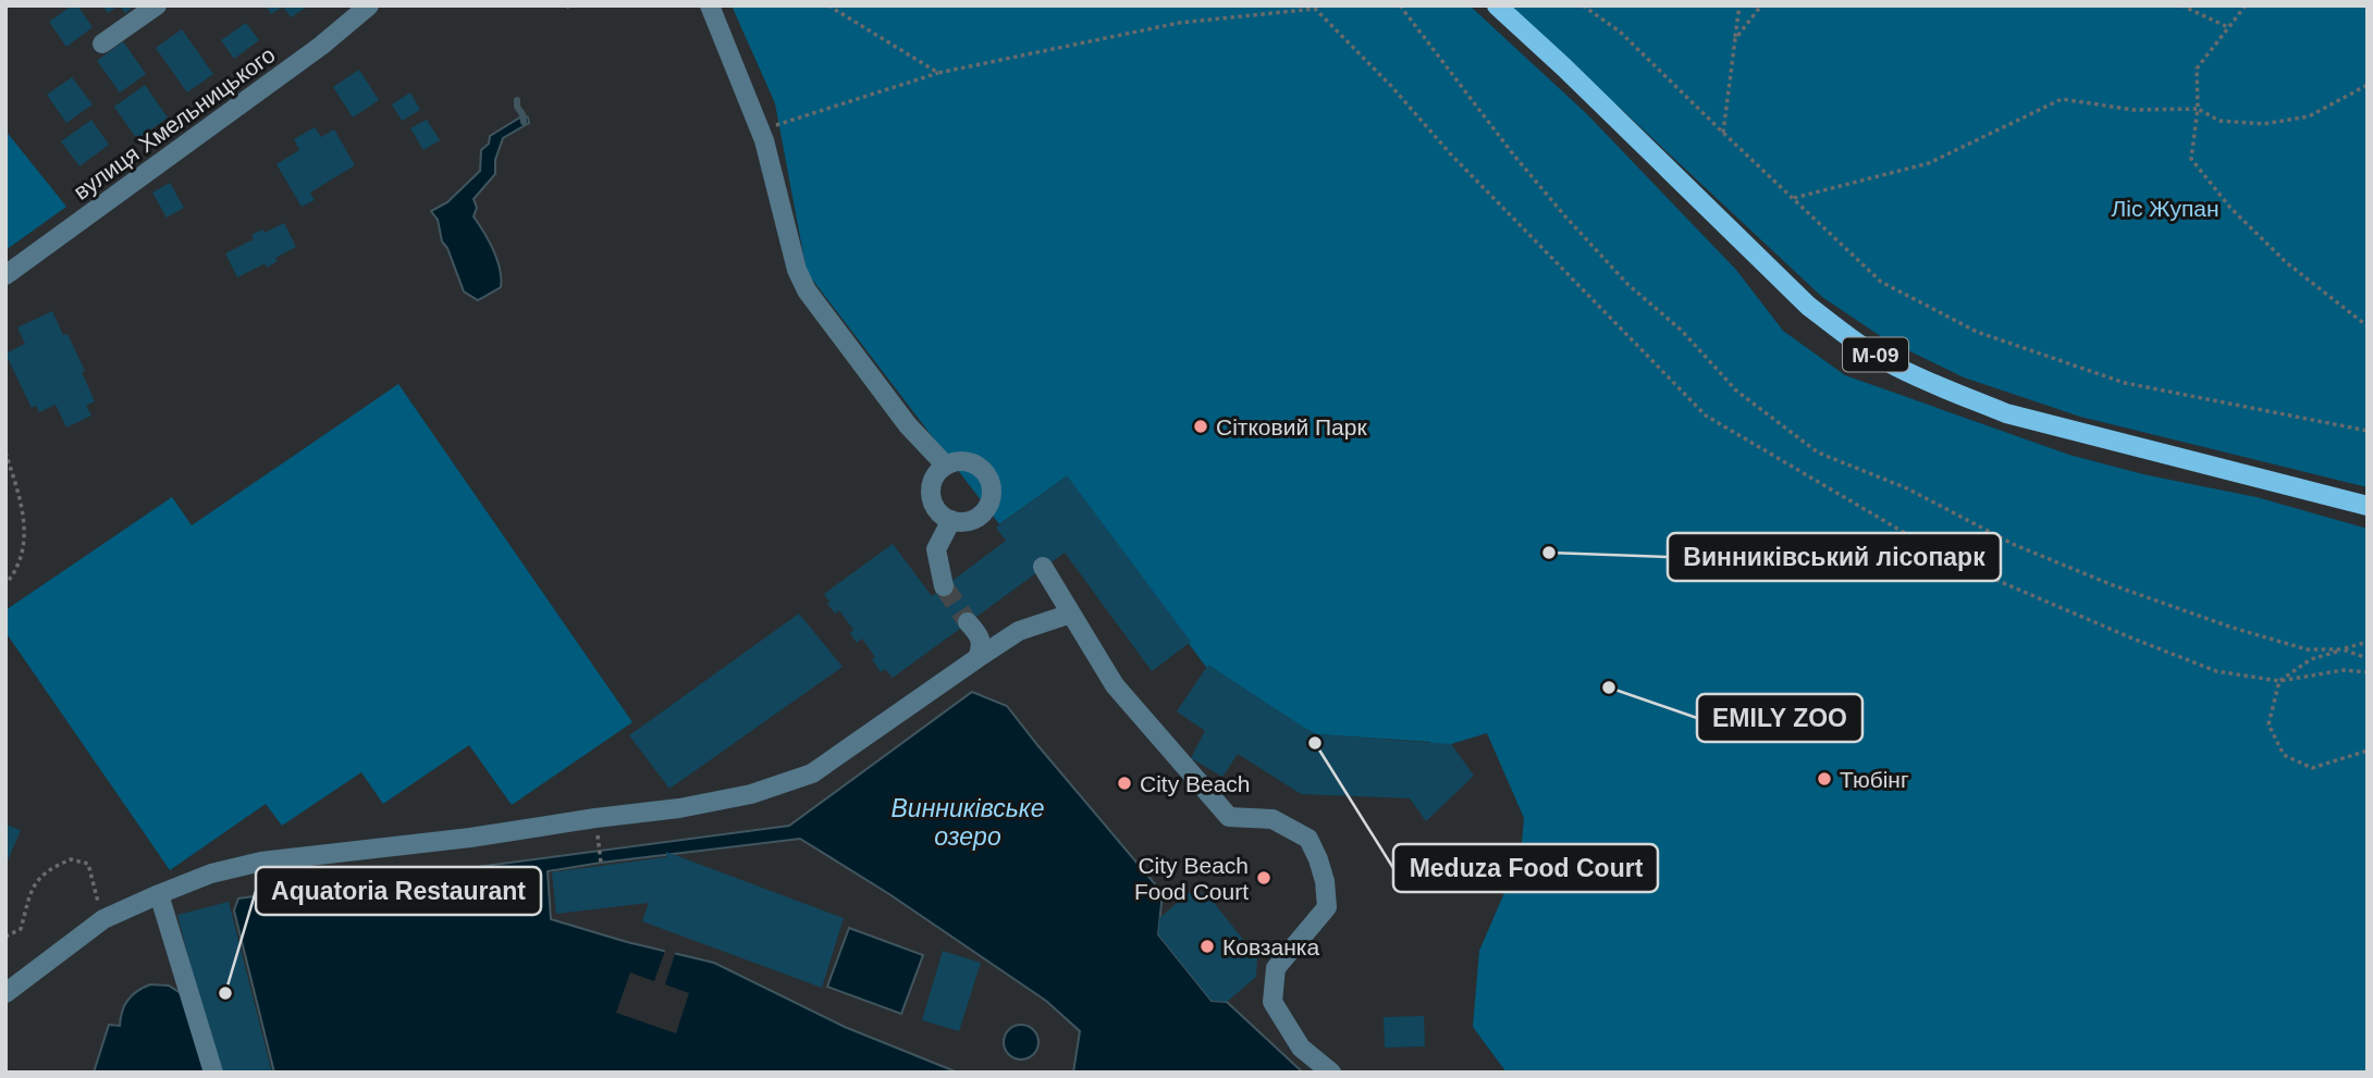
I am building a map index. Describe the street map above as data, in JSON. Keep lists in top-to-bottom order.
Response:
{
  "streets": {
    "main road": ["М-09"],
    "street": ["вулиця Хмельницького"]
  },
  "water": ["Винниківське озеро"],
  "parks": ["Ліс Жупан"],
  "places": [
    "Сітковий Парк",
    "Винниківський лісопарк",
    "EMILY ZOO",
    "Meduza Food Court",
    "Тюбінг",
    "City Beach",
    "City Beach Food Court",
    "Ковзанка",
    "Aquatoria Restaurant"
  ]
}
